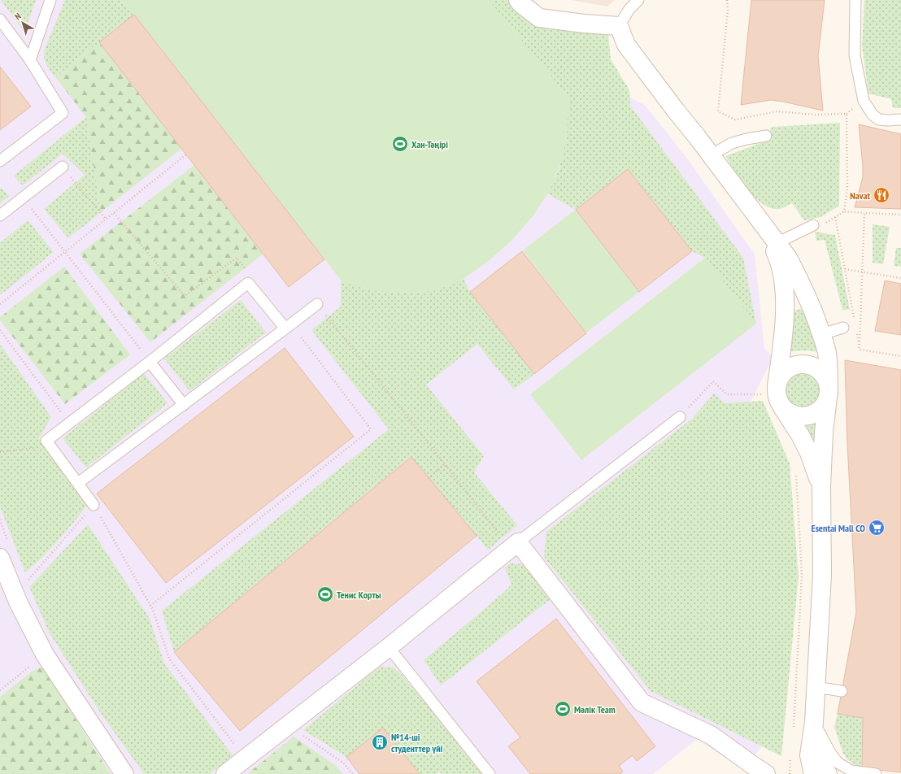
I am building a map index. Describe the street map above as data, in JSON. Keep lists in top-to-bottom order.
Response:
{
  "places": {
    "sports": ["Хан-Тәңірі", "Тенис Корты", "Мәлік Team"],
    "restaurant": ["Navat"],
    "supermarket": ["Esentai Mall СО"],
    "building": ["№14-ші студенттер үйі"]
  },
  "north": "top left"
}
